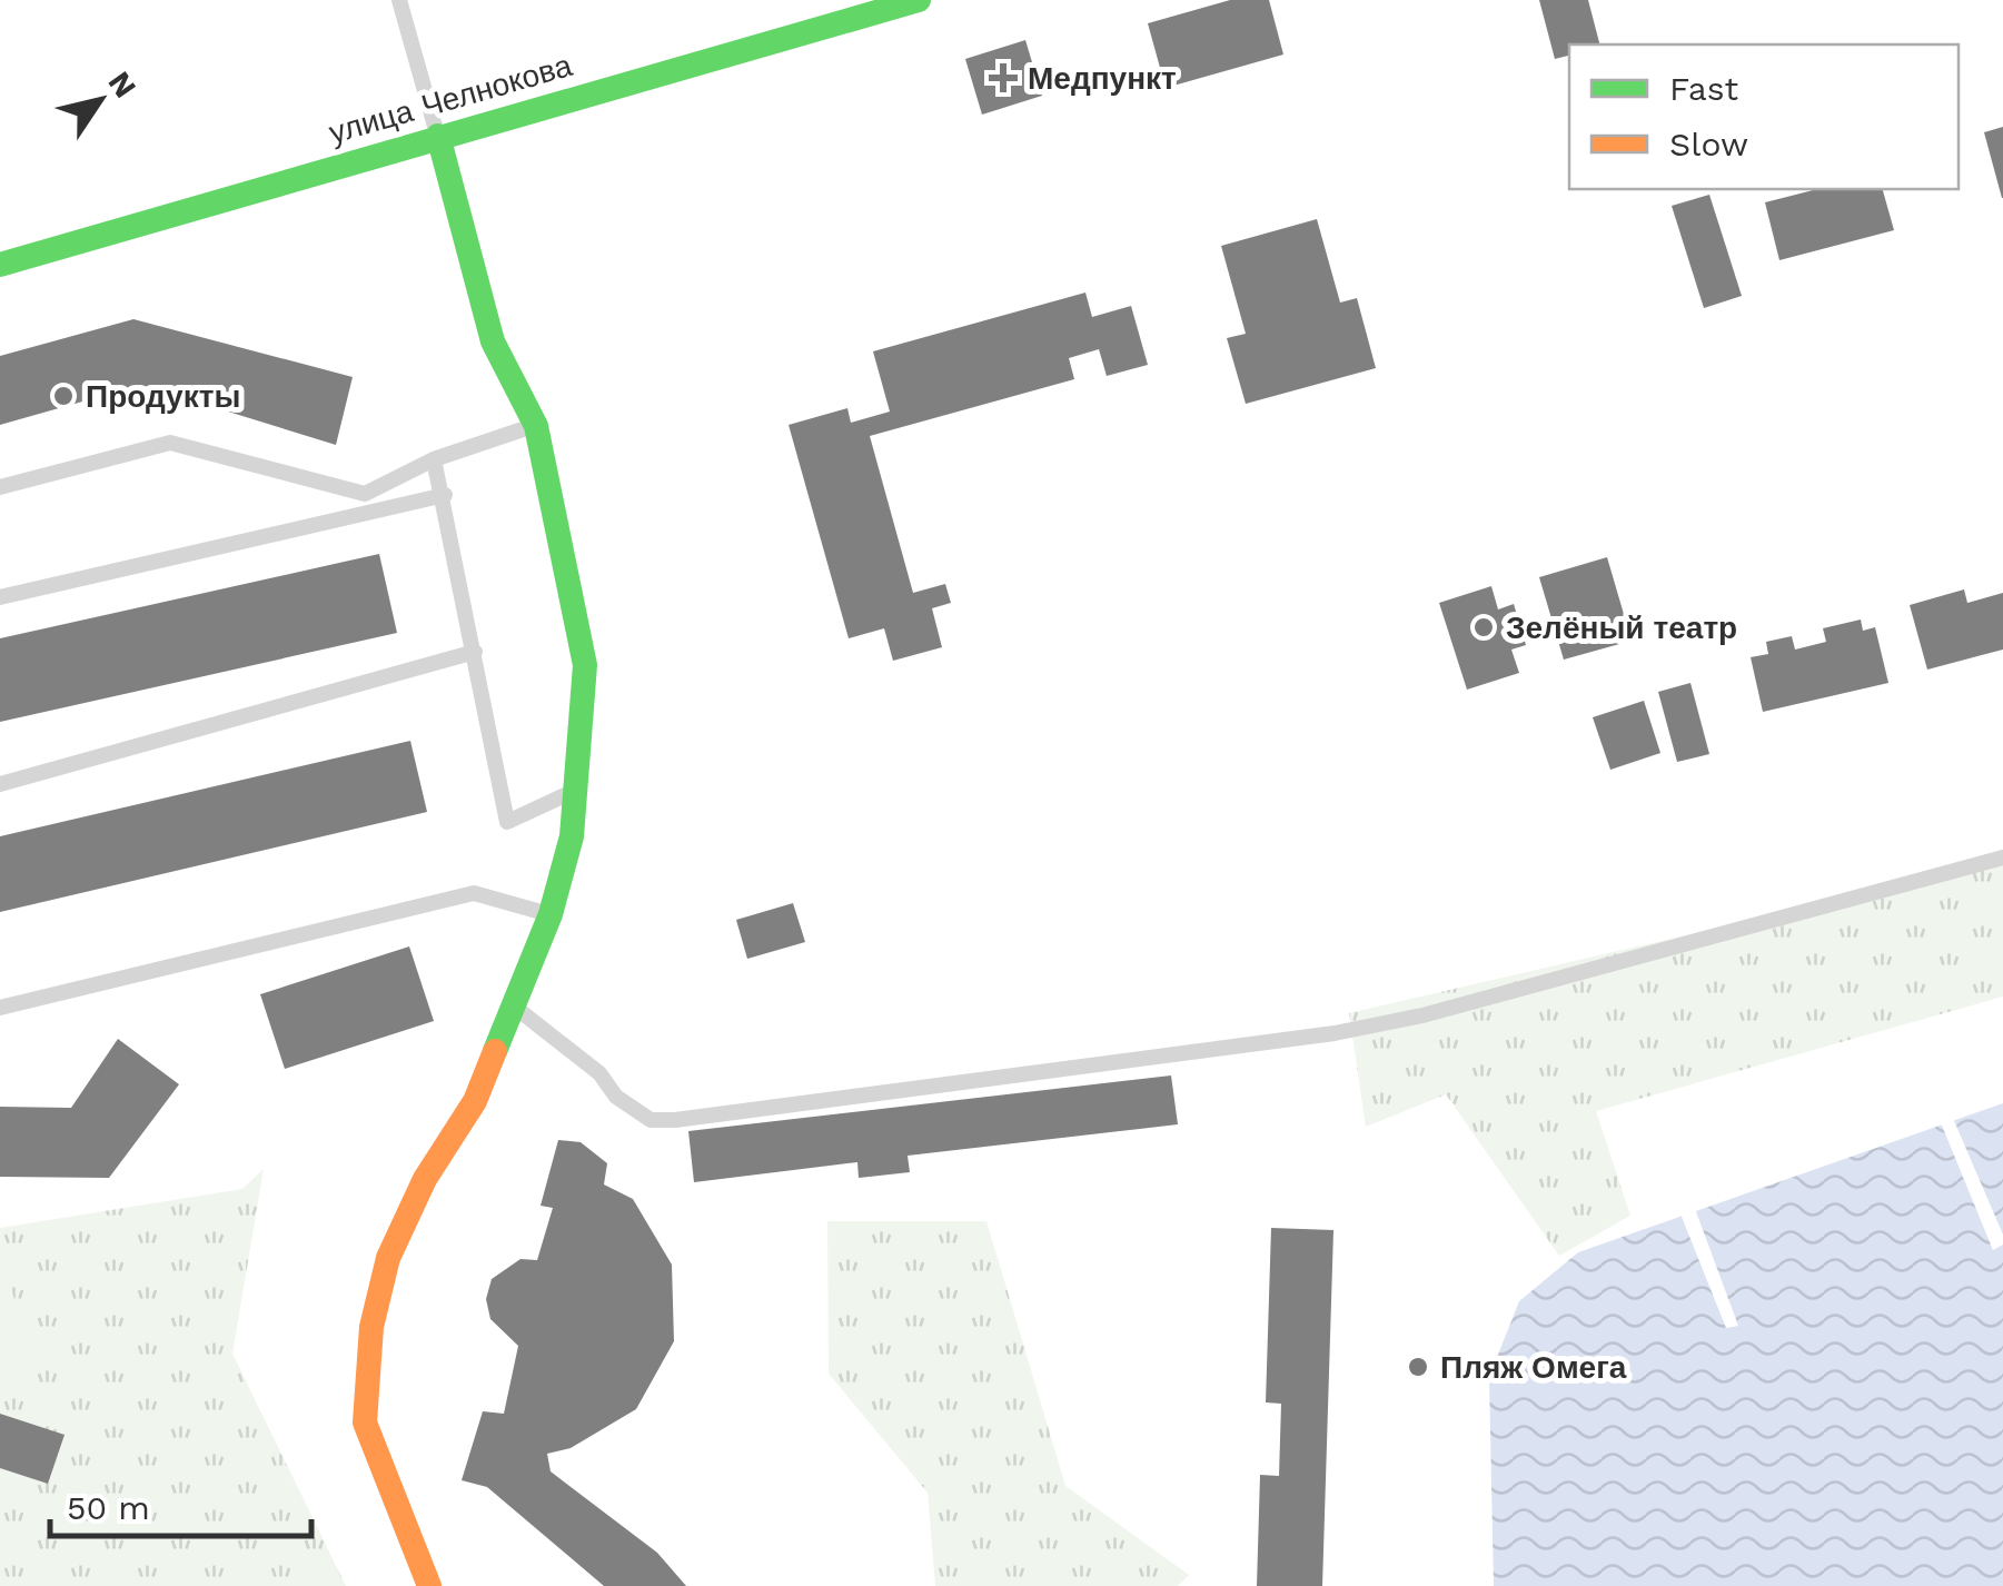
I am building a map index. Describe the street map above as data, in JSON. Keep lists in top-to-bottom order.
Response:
{
  "streets": {
    "street": ["улица Челнокова"]
  },
  "places": {
    "health": ["Медпункт"],
    "other": ["Продукты", "Зелёный театр", "Пляж Омега"]
  },
  "legend": ["Fast", "Slow"],
  "scale_bar": "50 m",
  "north": "top right"
}
